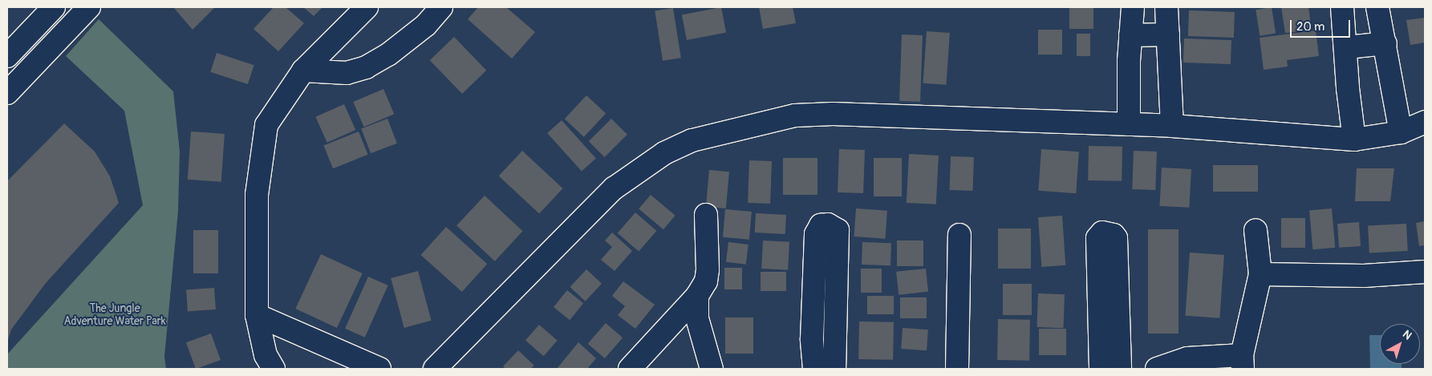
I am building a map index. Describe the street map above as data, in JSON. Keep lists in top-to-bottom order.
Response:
{
  "parks": ["The Jungle Adventure Water Park"],
  "scale_bar": "20 m",
  "north": "top right"
}
